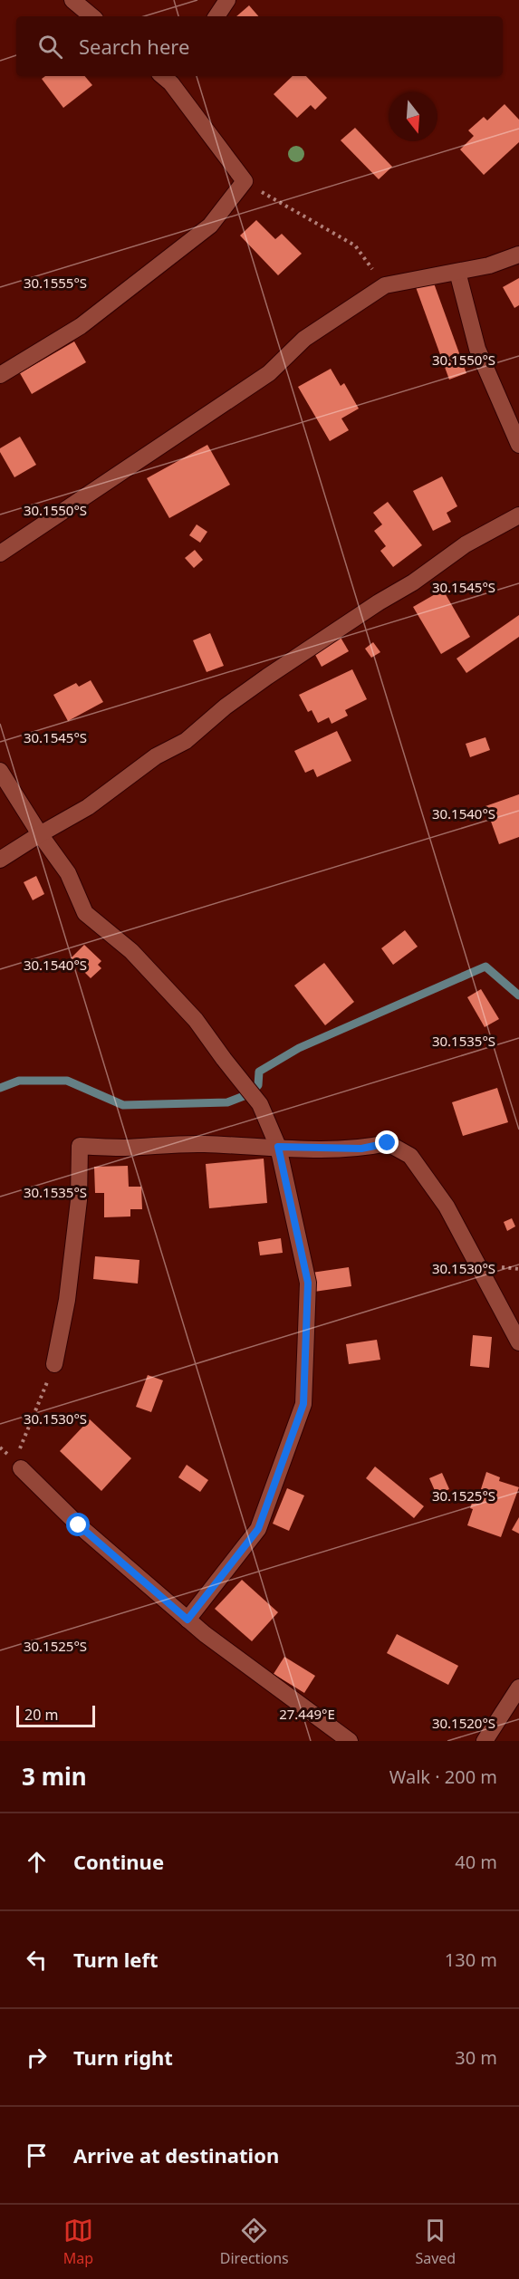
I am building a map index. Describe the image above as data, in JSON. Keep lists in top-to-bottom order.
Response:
{
  "scale_bar": "20 m",
  "north": "bottom",
  "page": {
    "search": "Search here",
    "scale": "20 m",
    "heading": ["3 min", "Walk · 200 m"],
    "list": [
      ["Continue", "40 m"],
      ["Turn left", "130 m"],
      ["Turn right", "30 m"],
      "Arrive at destination"
    ],
    "nav": ["Map", "Directions", "Saved"]
  },
  "coordinates": [
    "30.1555°S",
    "30.1550°S",
    "30.1545°S",
    "30.1540°S",
    "30.1535°S",
    "30.1530°S",
    "30.1525°S",
    "27.449°E",
    "30.1520°S"
  ]
}
